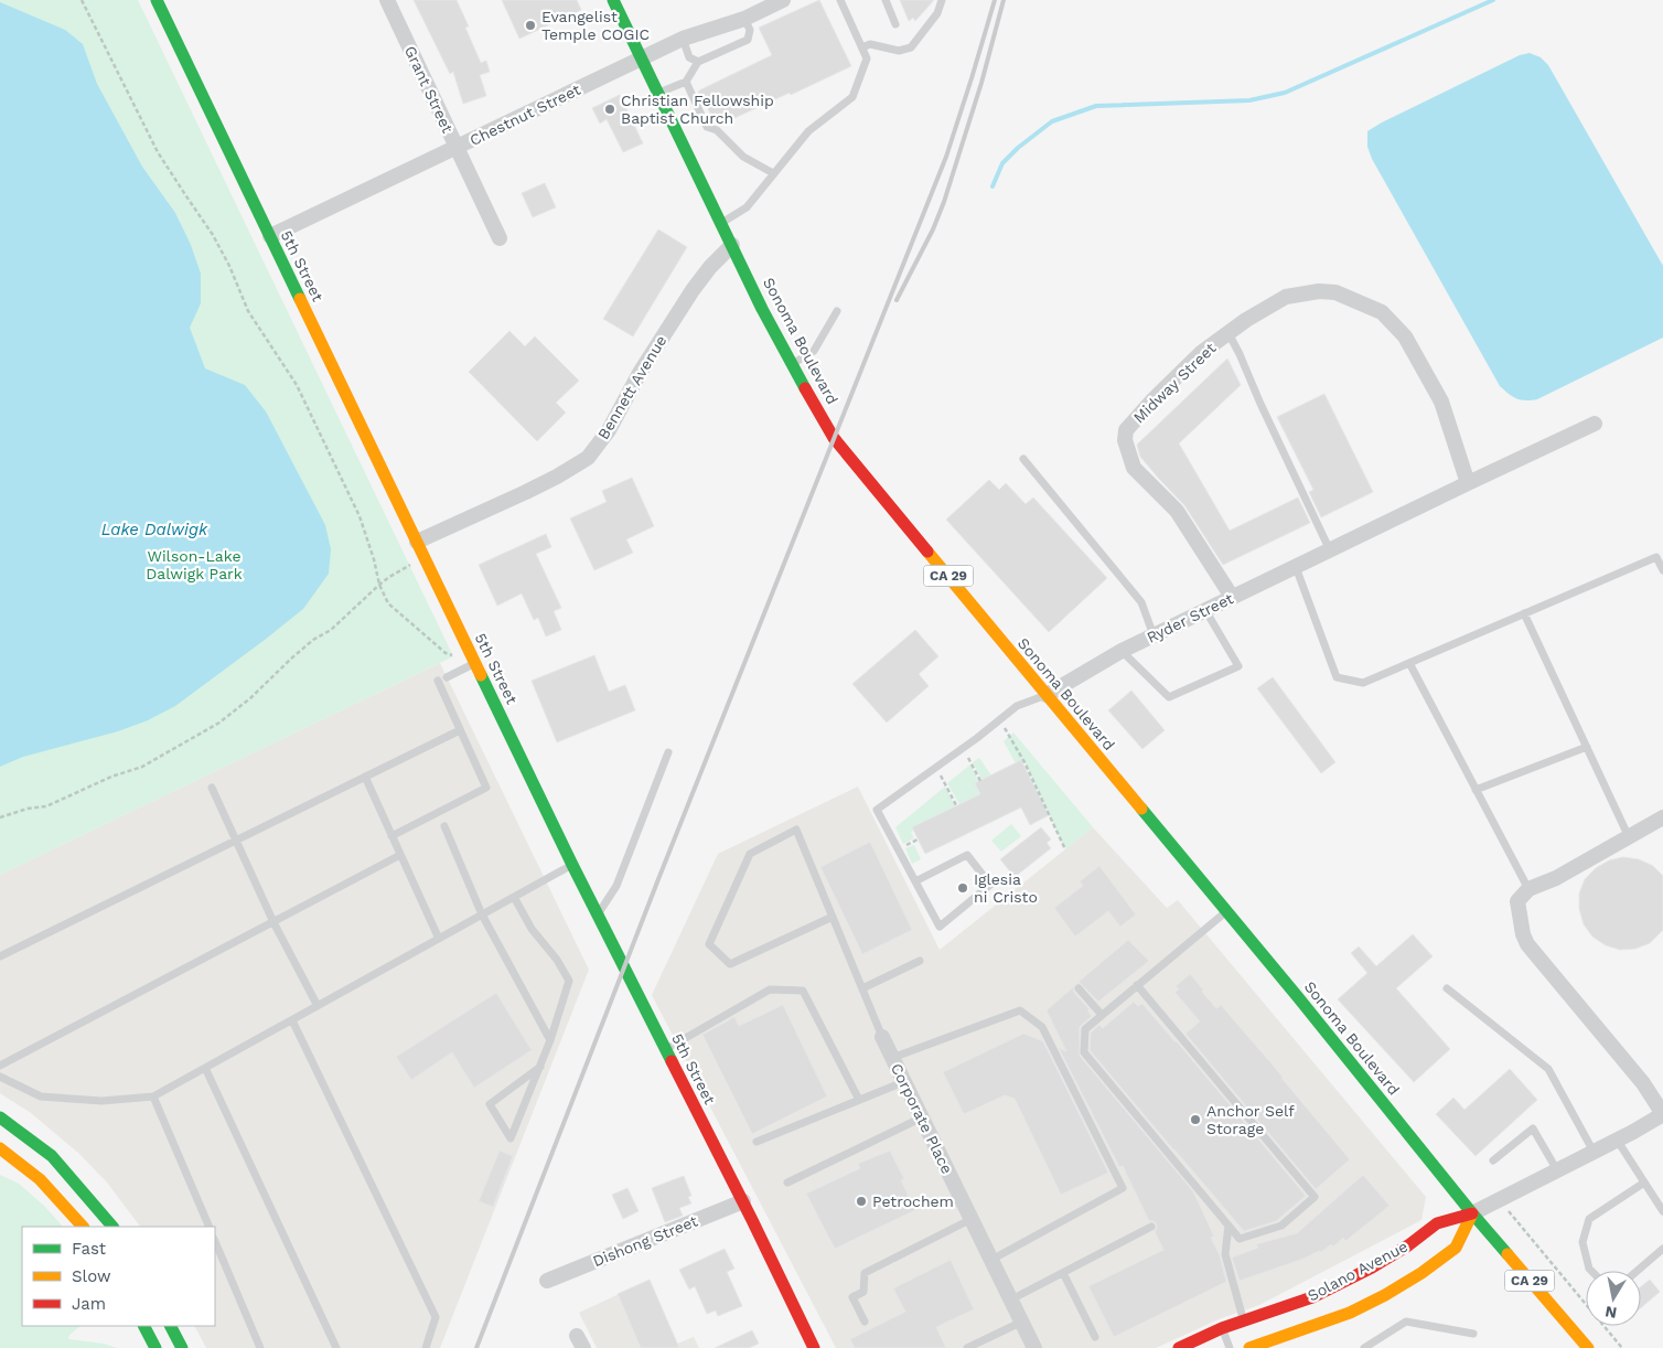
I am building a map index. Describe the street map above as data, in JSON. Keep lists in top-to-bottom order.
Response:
{
  "streets": {
    "main road": [
      "5th Street",
      "Sonoma Boulevard",
      "CA 29",
      "Solano Avenue"
    ],
    "street": [
      "Grant Street",
      "Chestnut Street",
      "Midway Street",
      "Bennett Avenue",
      "Ryder Street",
      "Corporate Place",
      "Dishong Street"
    ]
  },
  "crossings": [
    ["Grant Street", "Chestnut Street"],
    ["Chestnut Street", "5th Street"],
    ["Chestnut Street", "Sonoma Boulevard"],
    ["5th Street", "Bennett Avenue"],
    ["5th Street", "Dishong Street"],
    ["Sonoma Boulevard", "Bennett Avenue"],
    ["Sonoma Boulevard", "Ryder Street"],
    ["Sonoma Boulevard", "Solano Avenue"],
    ["Midway Street", "Ryder Street"]
  ],
  "water": ["Lake Dalwigk"],
  "parks": ["Wilson-Lake Dalwigk Park"],
  "places": [
    "Evangelist Temple COGIC",
    "Christian Fellowship Baptist Church",
    "Iglesia ni Cristo",
    "Anchor Self Storage",
    "Petrochem"
  ],
  "legend": ["Fast", "Slow", "Jam"],
  "north": "bottom"
}
